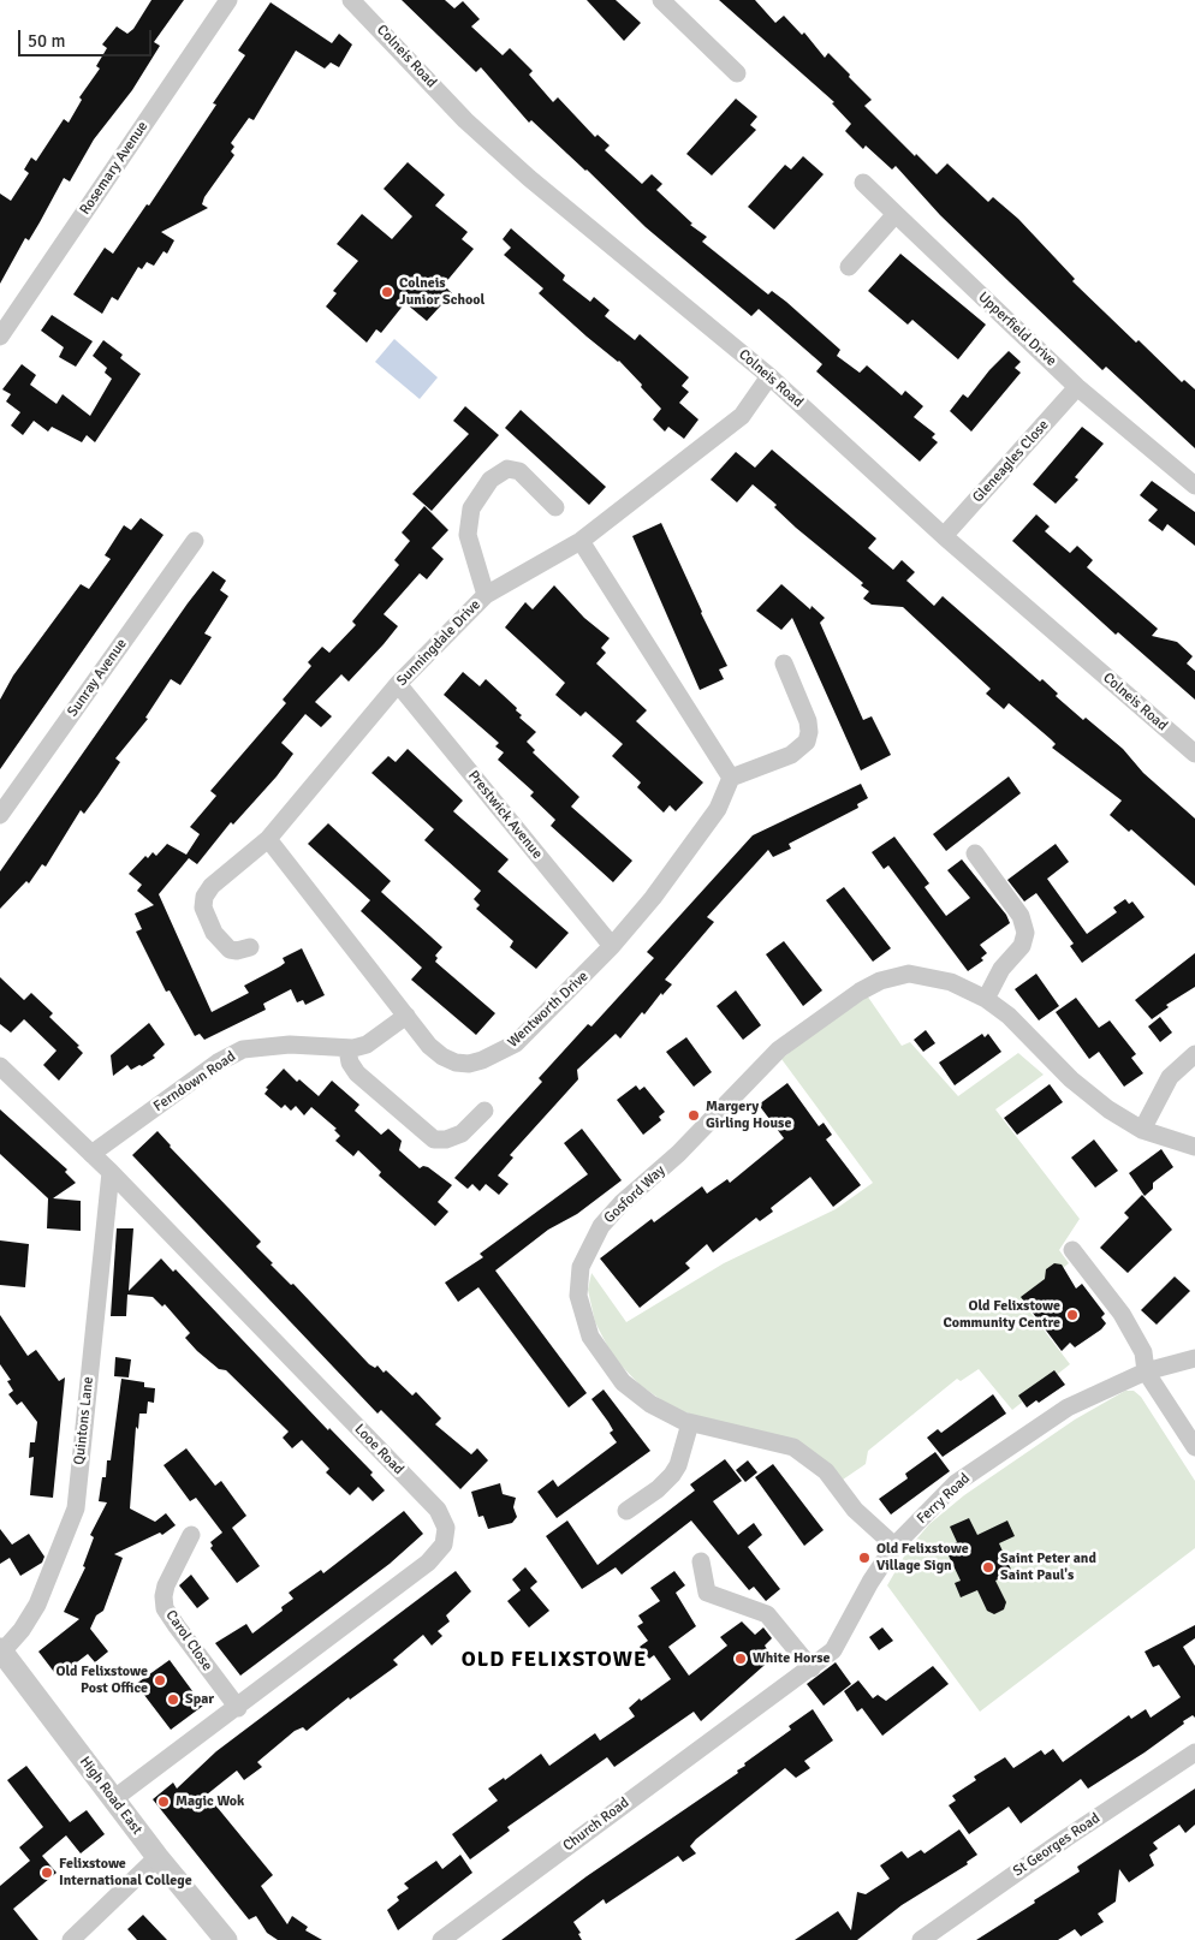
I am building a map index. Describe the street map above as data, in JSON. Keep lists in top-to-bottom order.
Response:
{
  "streets": {
    "street": [
      "Colneis Road",
      "Rosemary Avenue",
      "Upperfield Drive",
      "Gleneagles Close",
      "Sunningdale Drive",
      "Sunray Avenue",
      "Prestwick Avenue",
      "Wentworth Drive",
      "Ferndown Road",
      "Gosford Way",
      "Quintons Lane",
      "Looe Road",
      "Ferry Road",
      "Carol Close",
      "High Road East",
      "Church Road",
      "St Georges Road"
    ]
  },
  "crossings": [
    ["Colneis Road", "Gleneagles Close"],
    ["Colneis Road", "Sunningdale Drive"],
    ["Upperfield Drive", "Gleneagles Close"],
    ["Sunningdale Drive", "Prestwick Avenue"],
    ["Sunningdale Drive", "Wentworth Drive"],
    ["Prestwick Avenue", "Wentworth Drive"],
    ["Wentworth Drive", "Ferndown Road"],
    ["Ferndown Road", "Looe Road"],
    ["Gosford Way", "Ferry Road"],
    ["Quintons Lane", "Looe Road"],
    ["Quintons Lane", "High Road East"],
    ["Looe Road", "Carol Close"],
    ["Looe Road", "High Road East"],
    ["Ferry Road", "Church Road"]
  ],
  "districts": ["OLD FELIXSTOWE"],
  "places": [
    "Colneis Junior School",
    "Margery Girling House",
    "Old Felixstowe Community Centre",
    "Old Felixstowe Village Sign",
    "Saint Peter and Saint Paul's",
    "White Horse",
    "Old Felixstowe Post Office",
    "Spar",
    "Magic Wok",
    "Felixstowe International College"
  ],
  "scale_bar": "50 m"
}
